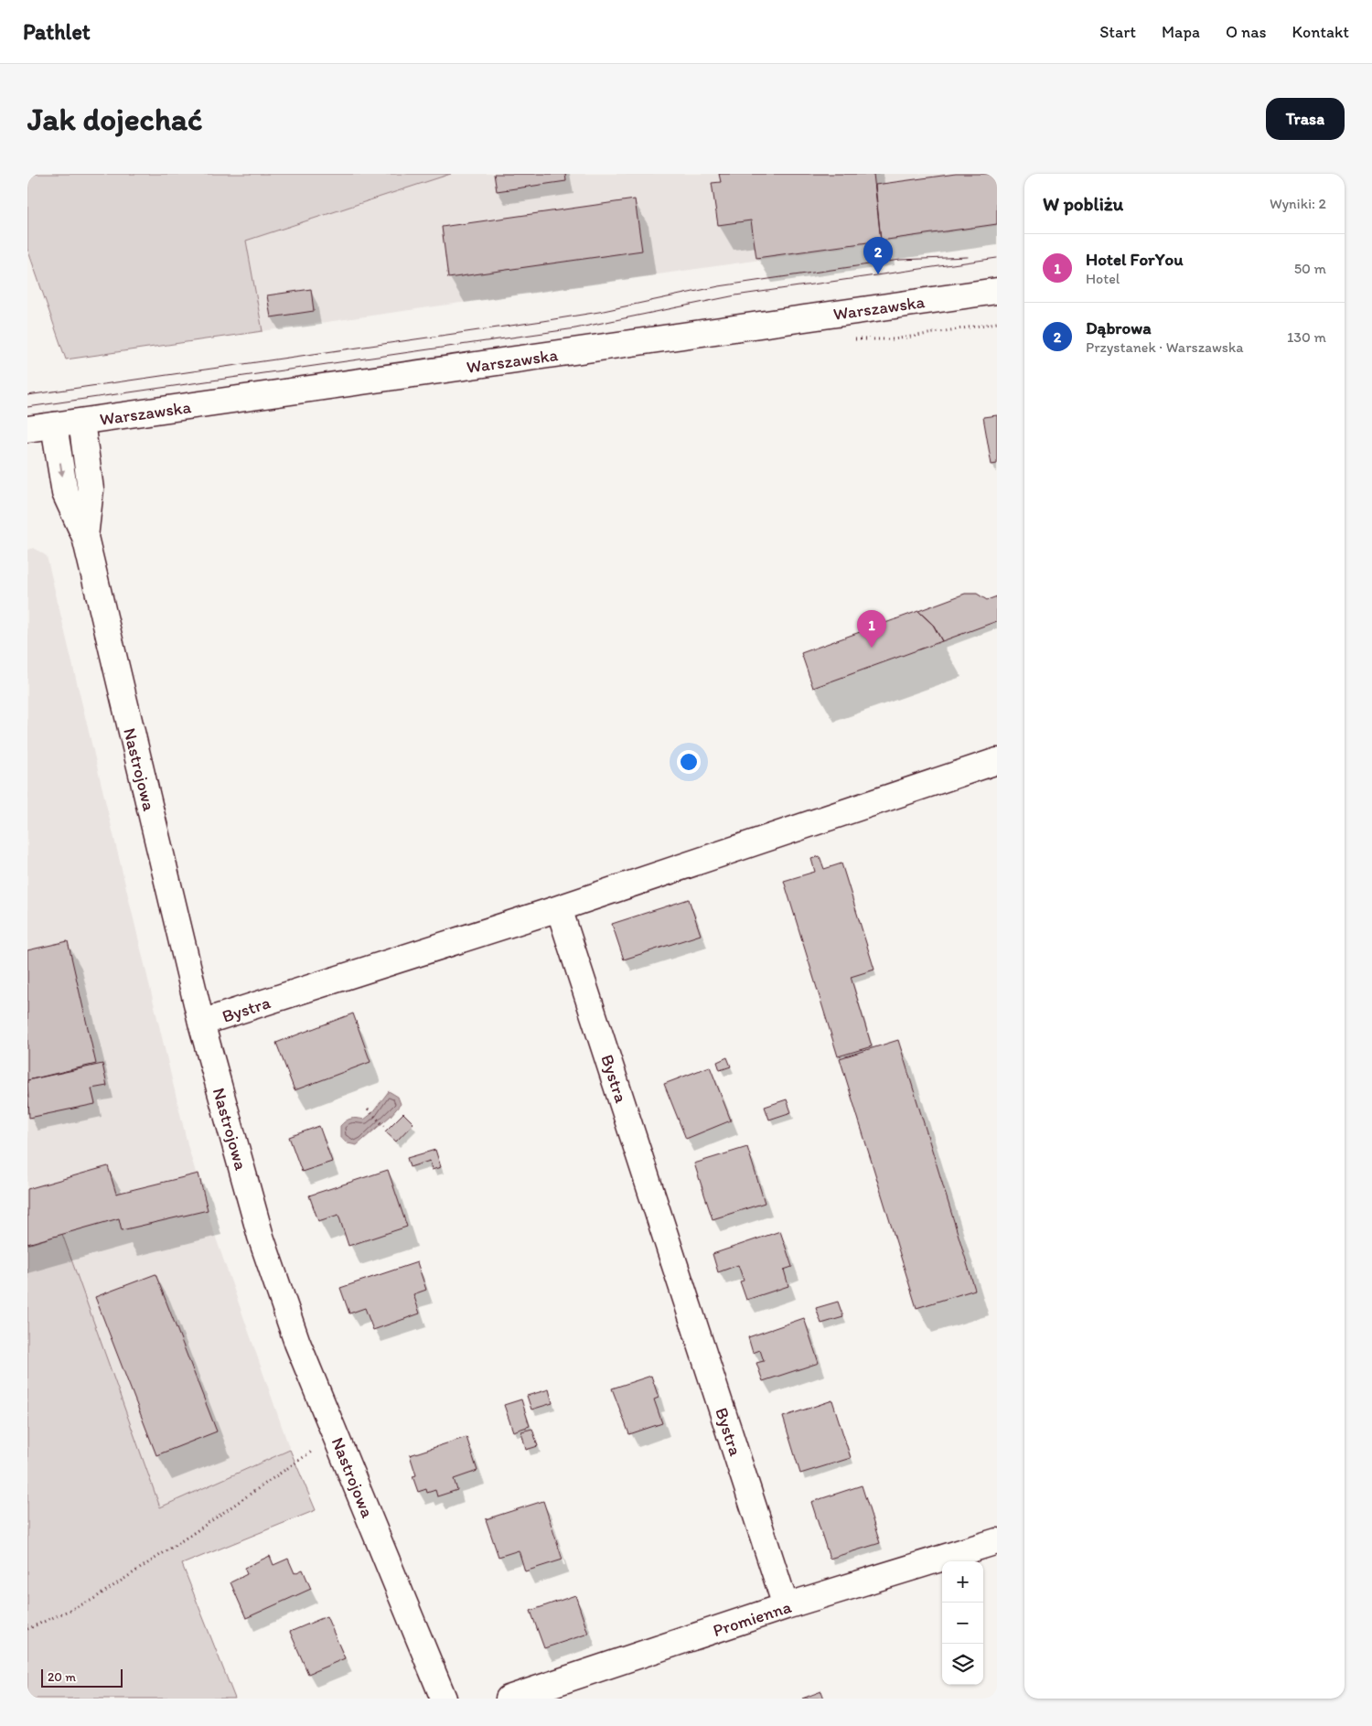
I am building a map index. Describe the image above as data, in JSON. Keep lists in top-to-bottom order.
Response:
{
  "streets": {
    "street": [
      "Warszawska",
      "Nastrojowa",
      "Bystra",
      "Promienna"
    ]
  },
  "crossings": [
    ["Warszawska", "Nastrojowa"],
    ["Nastrojowa", "Bystra"],
    ["Bystra", "Promienna"]
  ],
  "scale_bar": "20 m",
  "page": {
    "header": "Pathlet",
    "nav": [
      "Start",
      "Mapa",
      "O nas",
      "Kontakt"
    ],
    "buttons": "Trasa",
    "title": "Jak dojechać",
    "heading": ["W pobliżu", "Wyniki: 2"],
    "list": [
      {
        "mark": "1",
        "name": "Hotel ForYou",
        "note": "Hotel",
        "value": "50 m"
      },
      {
        "mark": "2",
        "name": "Dąbrowa",
        "note": "Przystanek · Warszawska",
        "value": "130 m"
      }
    ],
    "pins": ["2", "1"],
    "map_buttons": ["+", "−"],
    "scale": "20 m"
  }
}
